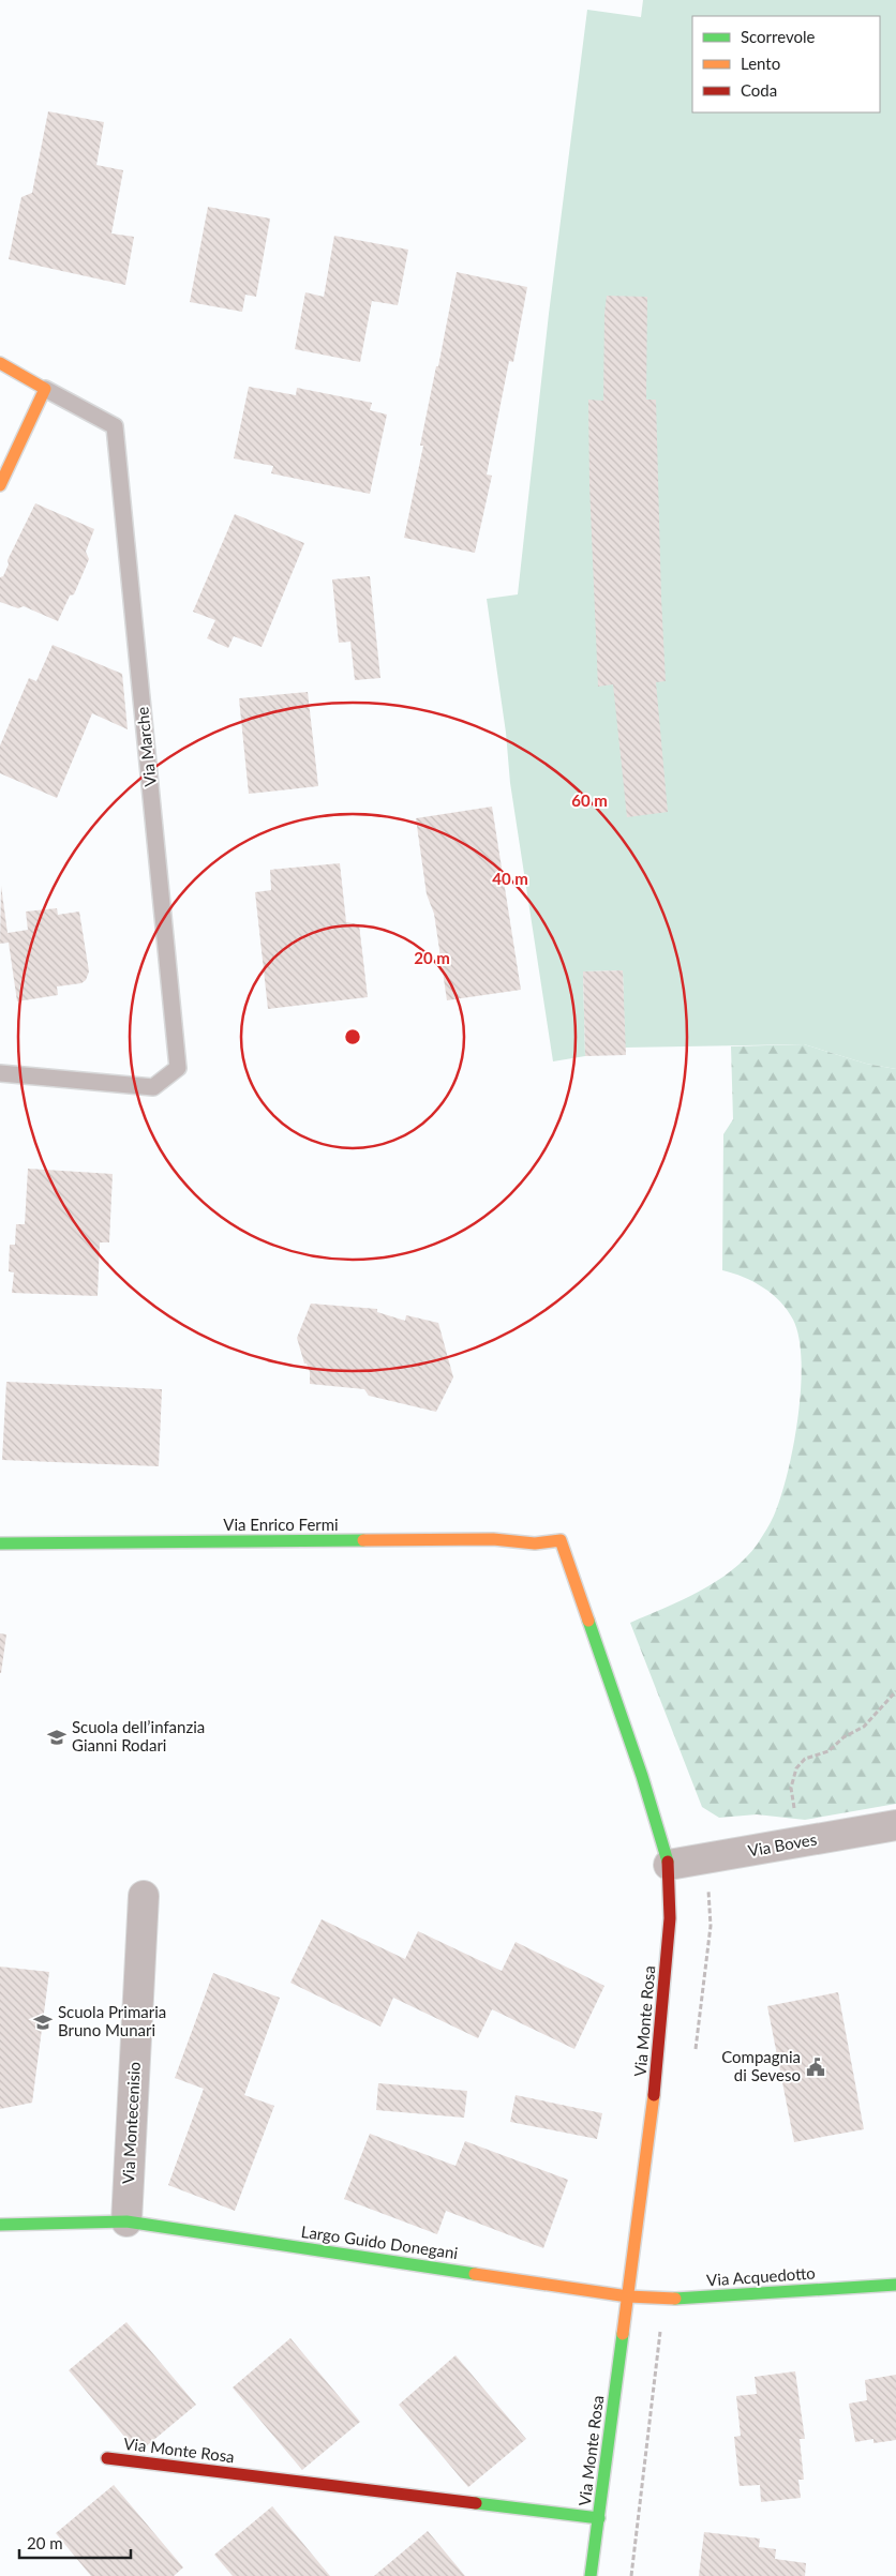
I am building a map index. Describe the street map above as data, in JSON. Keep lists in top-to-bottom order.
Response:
{
  "streets": {
    "street": [
      "Via Enrico Fermi",
      "Via Boves",
      "Via Monte Rosa",
      "Via Montecenisio",
      "Largo Guido Donegani",
      "Via Acquedotto"
    ],
    "lane": ["Via Marche"]
  },
  "crossings": [
    ["Via Enrico Fermi", "Via Monte Rosa"],
    ["Via Boves", "Via Monte Rosa"],
    ["Via Monte Rosa", "Largo Guido Donegani"],
    ["Via Monte Rosa", "Via Acquedotto"],
    ["Via Montecenisio", "Largo Guido Donegani"],
    ["Largo Guido Donegani", "Via Acquedotto"]
  ],
  "places": {
    "school or university": ["Scuola dell’infanzia Gianni Rodari", "Scuola Primaria Bruno Munari"],
    "public building": ["Compagnia di Seveso"]
  },
  "legend": ["Scorrevole", "Lento", "Coda"],
  "scale_bar": "20 m",
  "rings": ["60 m", "40 m", "20 m"]
}
